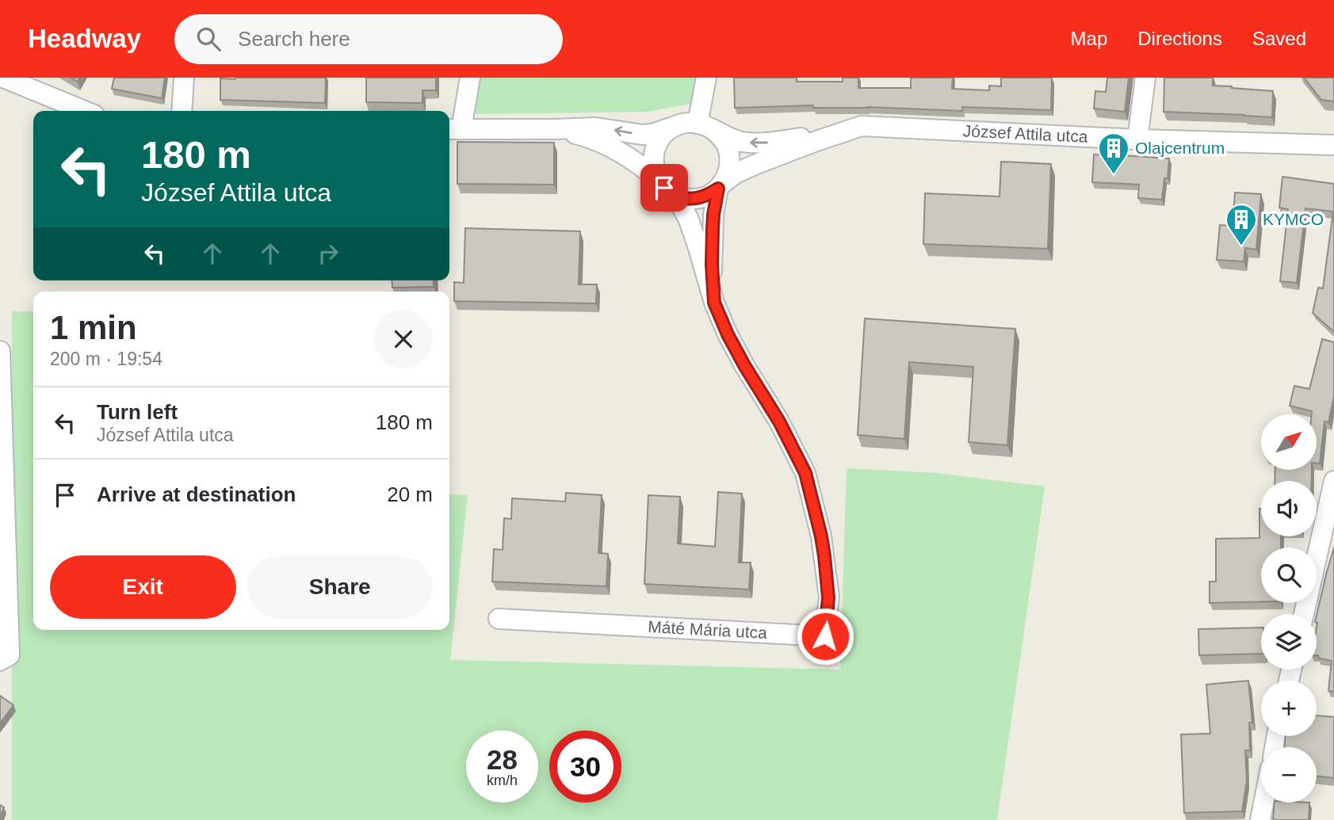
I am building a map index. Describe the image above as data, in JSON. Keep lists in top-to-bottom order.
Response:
{
  "streets": {
    "street": ["József Attila utca", "Máté Mária utca"]
  },
  "crossings": [
    ["József Attila utca", "Máté Mária utca"]
  ],
  "places": {
    "building": ["Olajcentrum", "KYMCO"]
  },
  "north": "top right",
  "page": {
    "header": "Headway",
    "search": "Search here",
    "nav": ["Map", "Directions", "Saved"],
    "turn": ["180 m", "József Attila utca"],
    "heading": ["1 min", "200 m · 19:54"],
    "list": [
      {
        "name": "Turn left",
        "note": "József Attila utca",
        "value": "180 m"
      },
      {
        "name": "Arrive at destination",
        "value": "20 m"
      }
    ],
    "map_buttons": ["+", "−"],
    "buttons": ["Exit", "Share"],
    "speed": "28 km/h",
    "limit": "30"
  }
}
